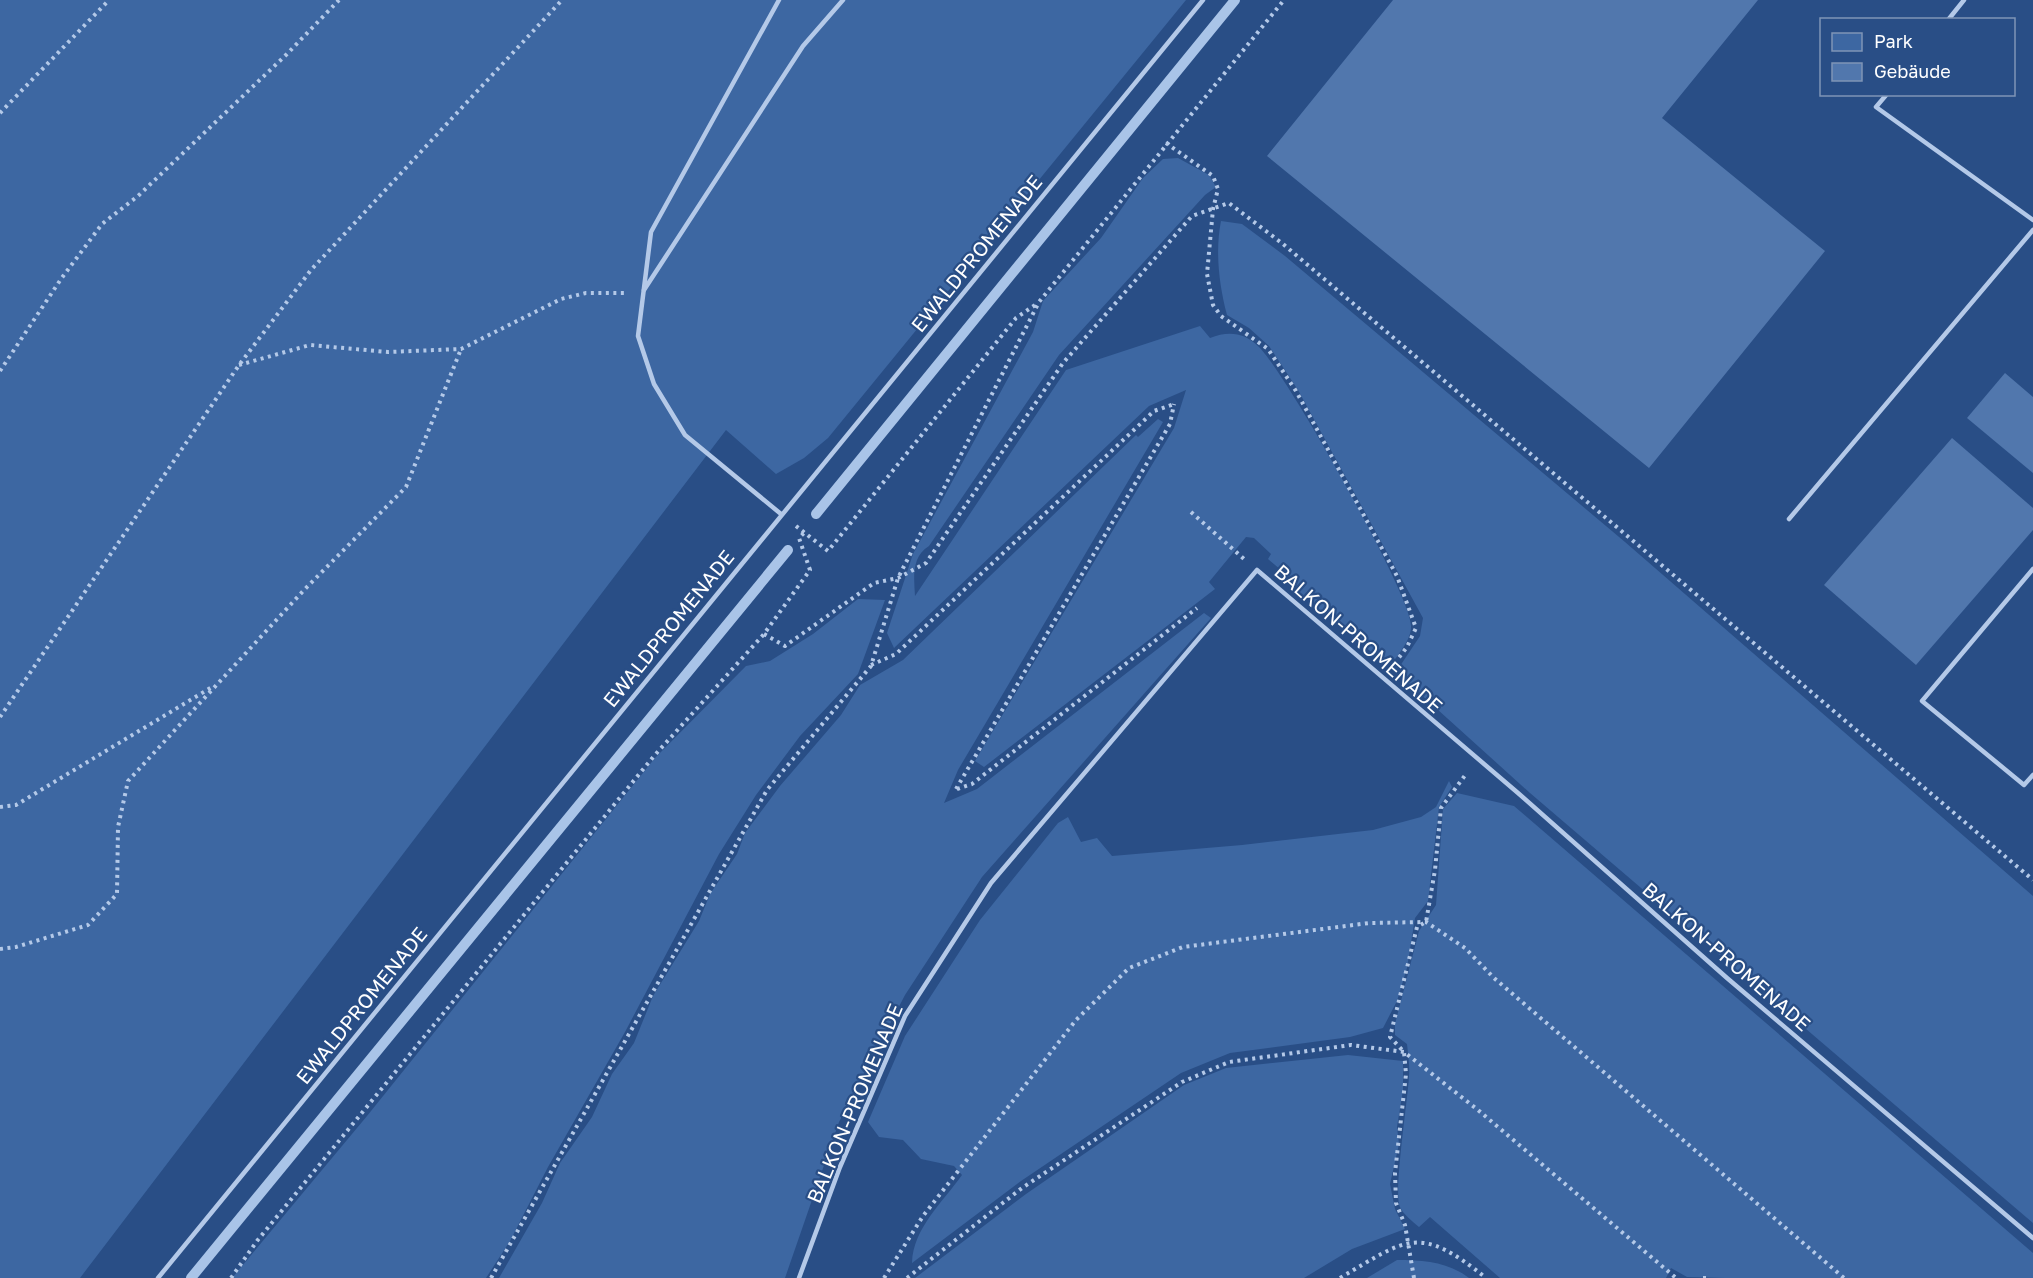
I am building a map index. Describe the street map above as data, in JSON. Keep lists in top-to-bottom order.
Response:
{
  "streets": {
    "lane": ["EWALDPROMENADE", "BALKON-PROMENADE"]
  },
  "legend": ["Park", "Gebäude"]
}
